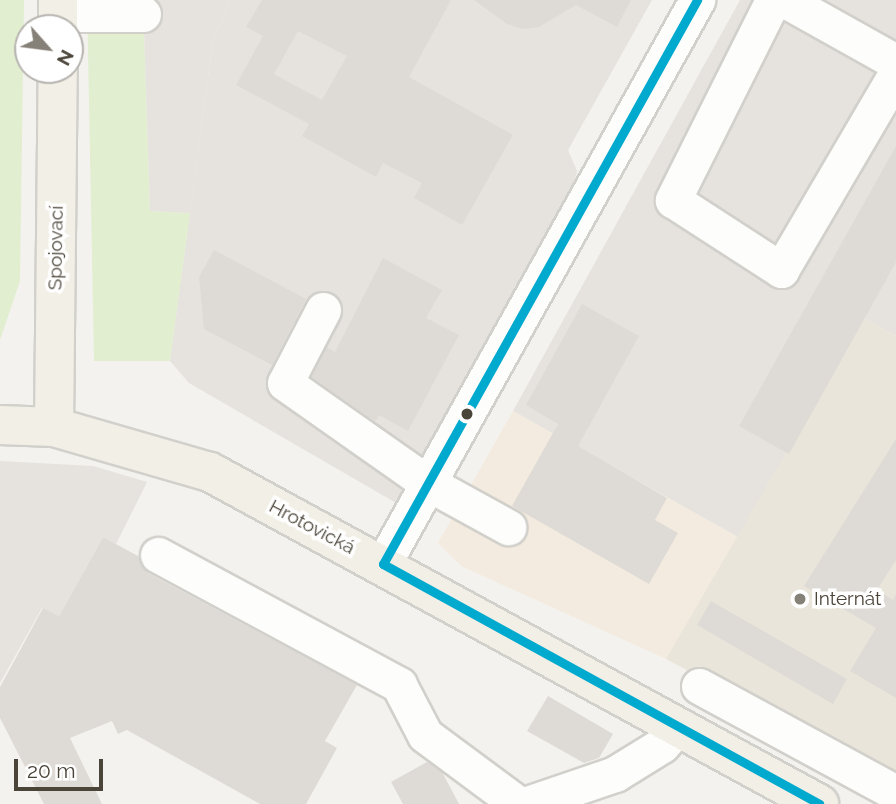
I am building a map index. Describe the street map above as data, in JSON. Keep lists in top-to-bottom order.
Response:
{
  "streets": {
    "main road": ["Spojovací", "Hrotovická"]
  },
  "crossings": [
    ["Spojovací", "Hrotovická"]
  ],
  "places": ["Internát"],
  "scale_bar": "20 m",
  "north": "bottom right"
}
